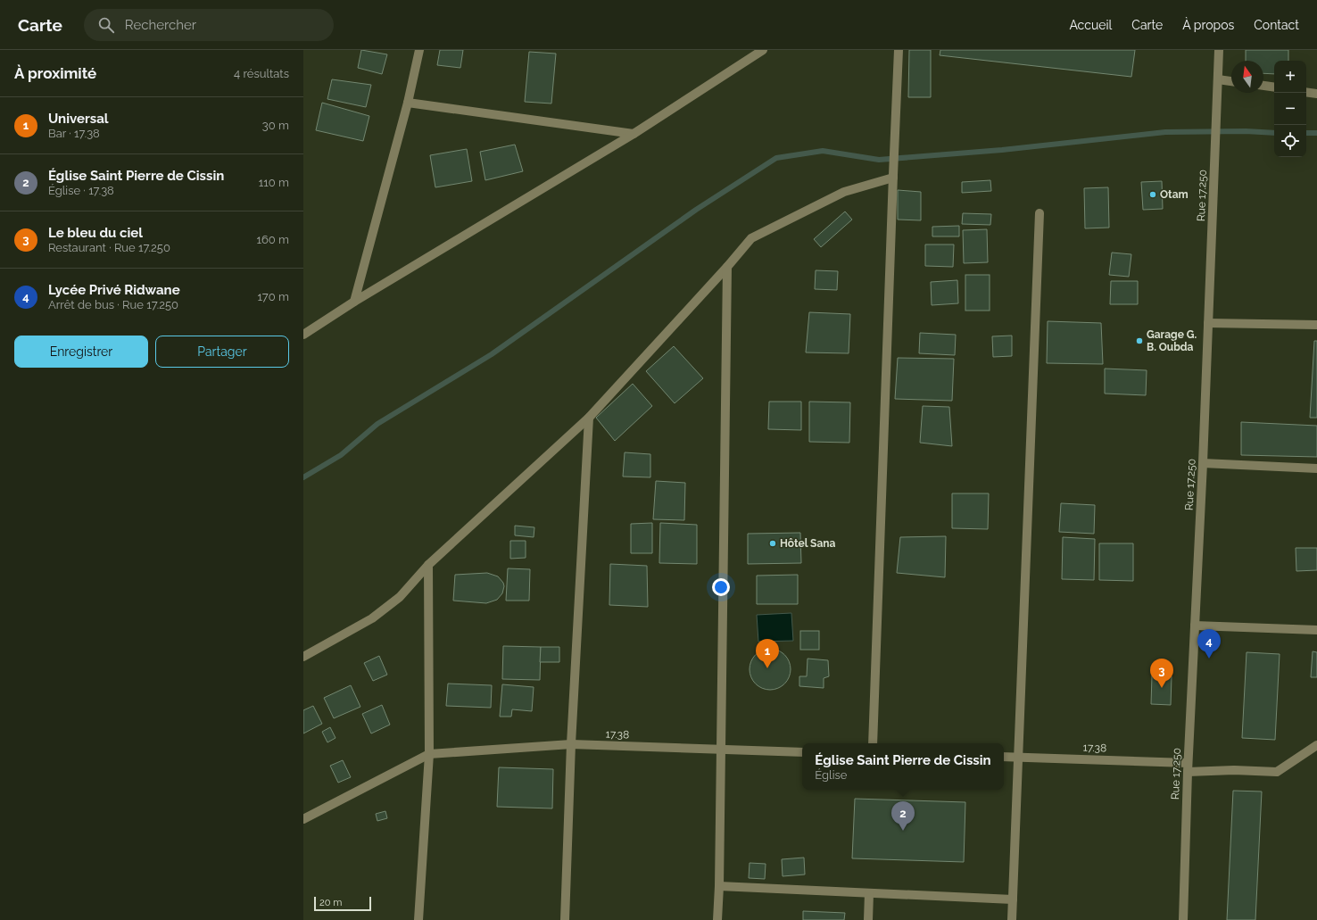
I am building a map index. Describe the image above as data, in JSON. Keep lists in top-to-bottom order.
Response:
{
  "streets": {
    "street": ["Rue 17.250", "17.38"]
  },
  "crossings": [
    ["Rue 17.250", "17.38"]
  ],
  "places": ["Otam", "Garage G. B. Oubda", "Hôtel Sana"],
  "scale_bar": "20 m",
  "north": "top",
  "page": {
    "header": "Carte",
    "search": "Rechercher",
    "nav": [
      "Accueil",
      "Carte",
      "À propos",
      "Contact"
    ],
    "heading": ["À proximité", "4 résultats"],
    "map_buttons": ["+", "−"],
    "list": [
      {
        "mark": "1",
        "name": "Universal",
        "note": "Bar · 17.38",
        "value": "30 m"
      },
      {
        "mark": "2",
        "name": "Église Saint Pierre de Cissin",
        "note": "Église · 17.38",
        "value": "110 m"
      },
      {
        "mark": "3",
        "name": "Le bleu du ciel",
        "note": "Restaurant · Rue 17.250",
        "value": "160 m"
      },
      {
        "mark": "4",
        "name": "Lycée Privé Ridwane",
        "note": "Arrêt de bus · Rue 17.250",
        "value": "170 m"
      }
    ],
    "buttons": ["Enregistrer", "Partager"],
    "pins": [
      "4",
      "1",
      "3",
      "2"
    ],
    "popup": ["Église Saint Pierre de Cissin", "Église"],
    "scale": "20 m"
  }
}
